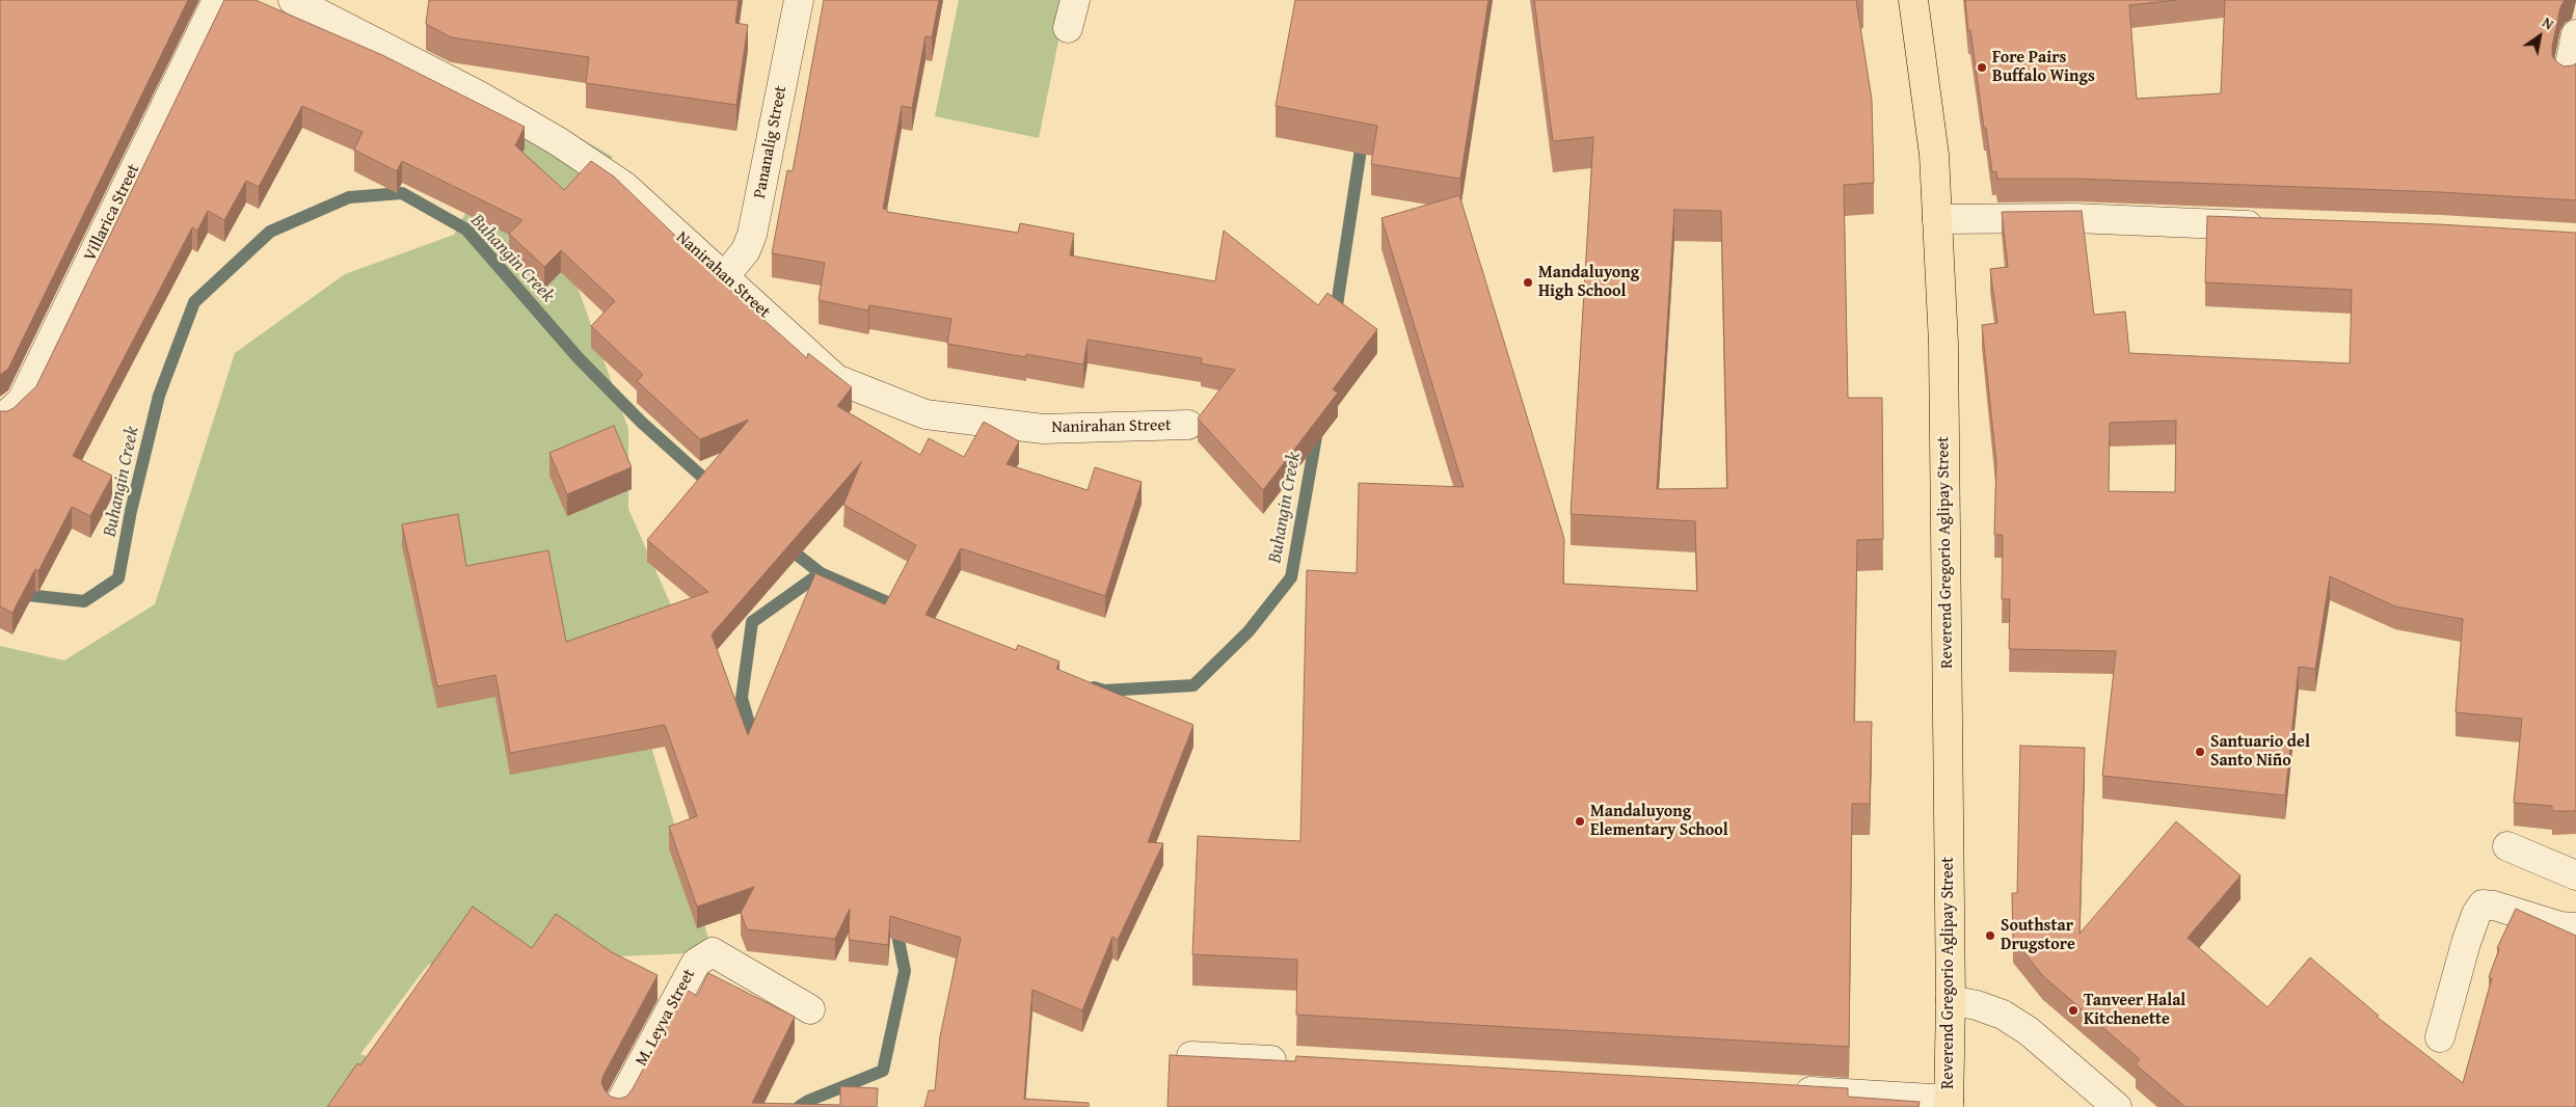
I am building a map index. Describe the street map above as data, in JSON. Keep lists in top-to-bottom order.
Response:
{
  "streets": {
    "main road": ["Reverend Gregorio Aglipay Street"],
    "street": [
      "Pananalig Street",
      "Villarica Street",
      "Nanirahan Street",
      "M. Leyva Street"
    ]
  },
  "crossings": [
    ["Pananalig Street", "Nanirahan Street"]
  ],
  "water": ["Buhangin Creek"],
  "places": [
    "Fore Pairs Buffalo Wings",
    "Mandaluyong High School",
    "Santuario del Santo Niño",
    "Mandaluyong Elementary School",
    "Southstar Drugstore",
    "Tanveer Halal Kitchenette"
  ],
  "north": "top right"
}
